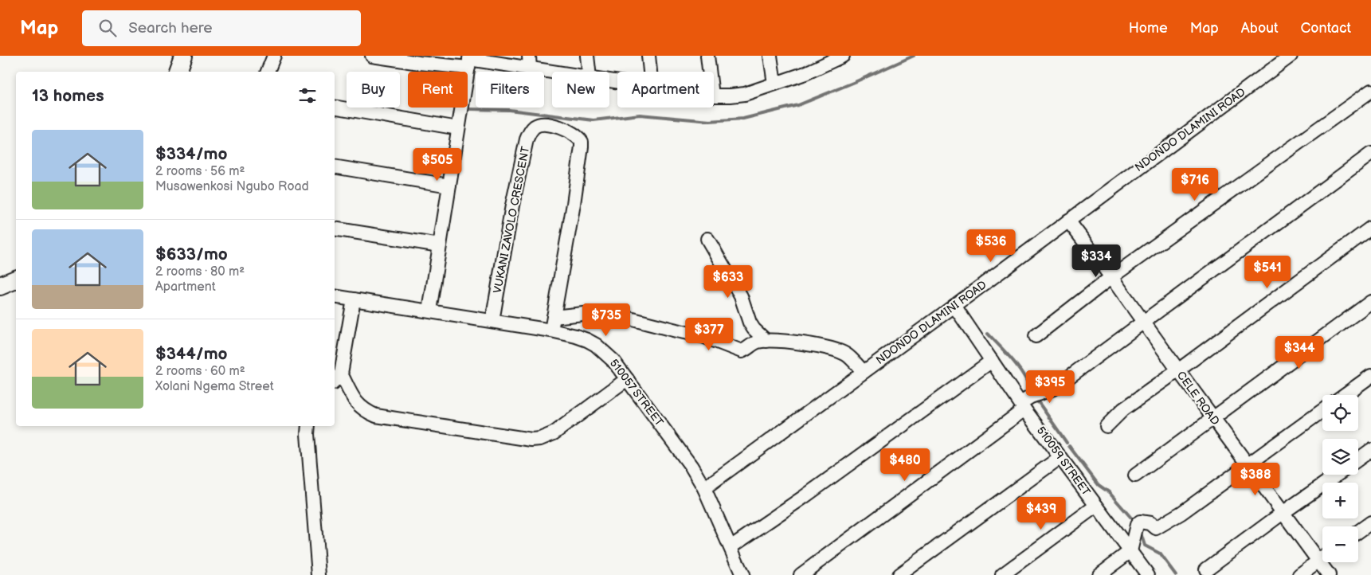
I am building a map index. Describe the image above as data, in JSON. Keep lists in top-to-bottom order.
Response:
{
  "streets": {
    "street": [
      "NDONDO DLAMINI ROAD",
      "VUKANI ZAVOLO CRESCENT",
      "510057 STREET",
      "CELE ROAD",
      "510059 STREET"
    ]
  },
  "crossings": [
    ["NDONDO DLAMINI ROAD", "510057 STREET"],
    ["NDONDO DLAMINI ROAD", "CELE ROAD"],
    ["NDONDO DLAMINI ROAD", "510059 STREET"],
    ["VUKANI ZAVOLO CRESCENT", "510057 STREET"]
  ],
  "page": {
    "header": "Map",
    "search": "Search here",
    "nav": [
      "Home",
      "Map",
      "About",
      "Contact"
    ],
    "chip": [
      "Buy",
      "Rent",
      "Filters",
      "New",
      "Apartment"
    ],
    "heading": "13 homes",
    "list": [
      {
        "name": "$334/mo",
        "note": "2 rooms · 56 m² · Musawenkosi Ngubo Road"
      },
      {
        "name": "$633/mo",
        "note": "2 rooms · 80 m² · Apartment"
      },
      {
        "name": "$344/mo",
        "note": "2 rooms · 60 m² · Xolani Ngema Street"
      }
    ],
    "price": [
      "$505",
      "$716",
      "$536",
      "$334",
      "$541",
      "$633",
      "$735",
      "$377",
      "$344",
      "$395",
      "$480",
      "$388",
      "$439"
    ],
    "map_buttons": ["+", "−"]
  }
}
